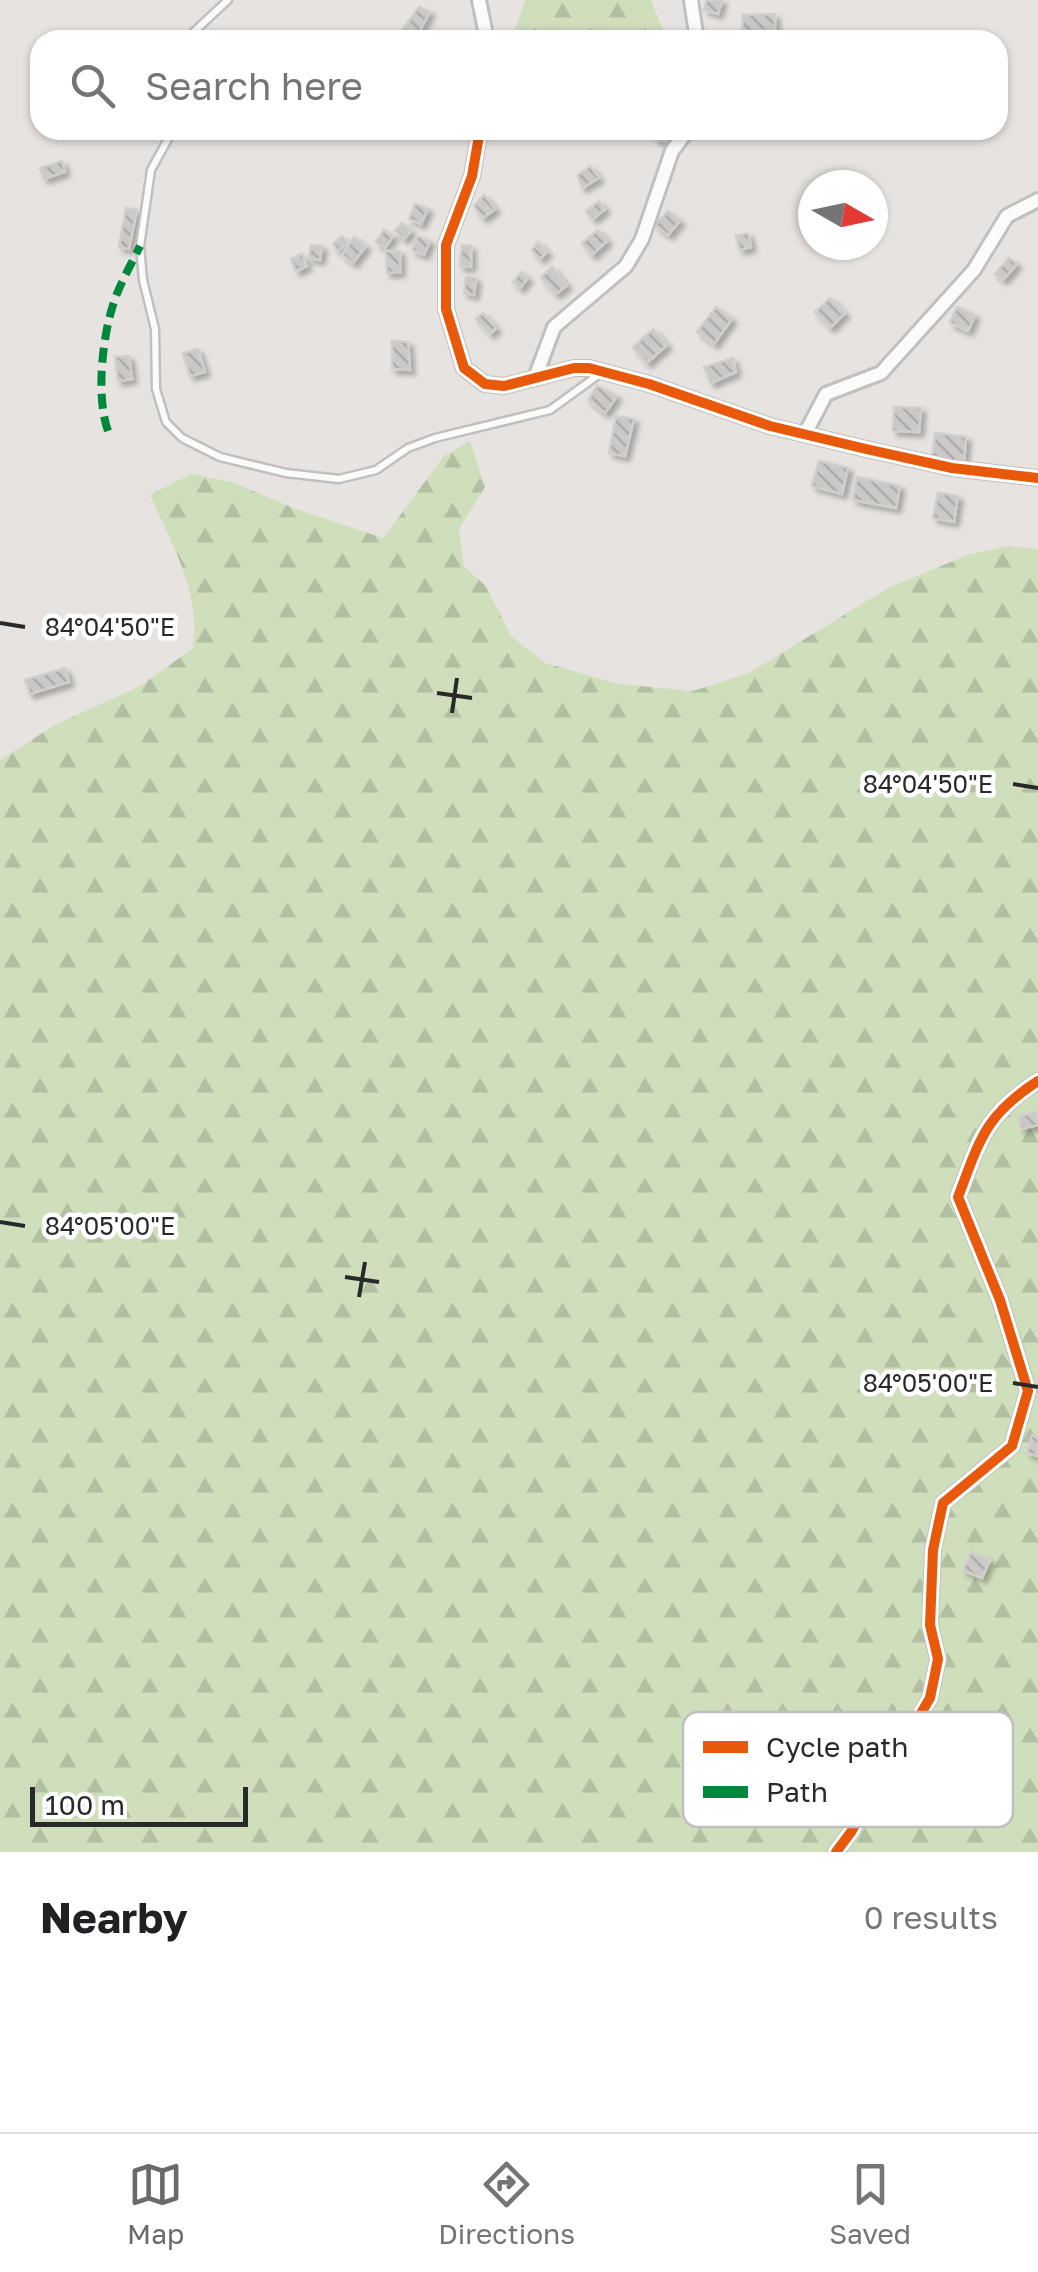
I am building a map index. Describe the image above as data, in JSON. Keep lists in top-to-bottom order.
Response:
{
  "legend": ["Cycle path", "Path"],
  "scale_bar": "100 m",
  "north": "right",
  "page": {
    "search": "Search here",
    "scale": "100 m",
    "heading": ["Nearby", "0 results"],
    "nav": ["Map", "Directions", "Saved"]
  },
  "coordinates": ["84°04'50\"E", "84°05'00\"E"]
}
